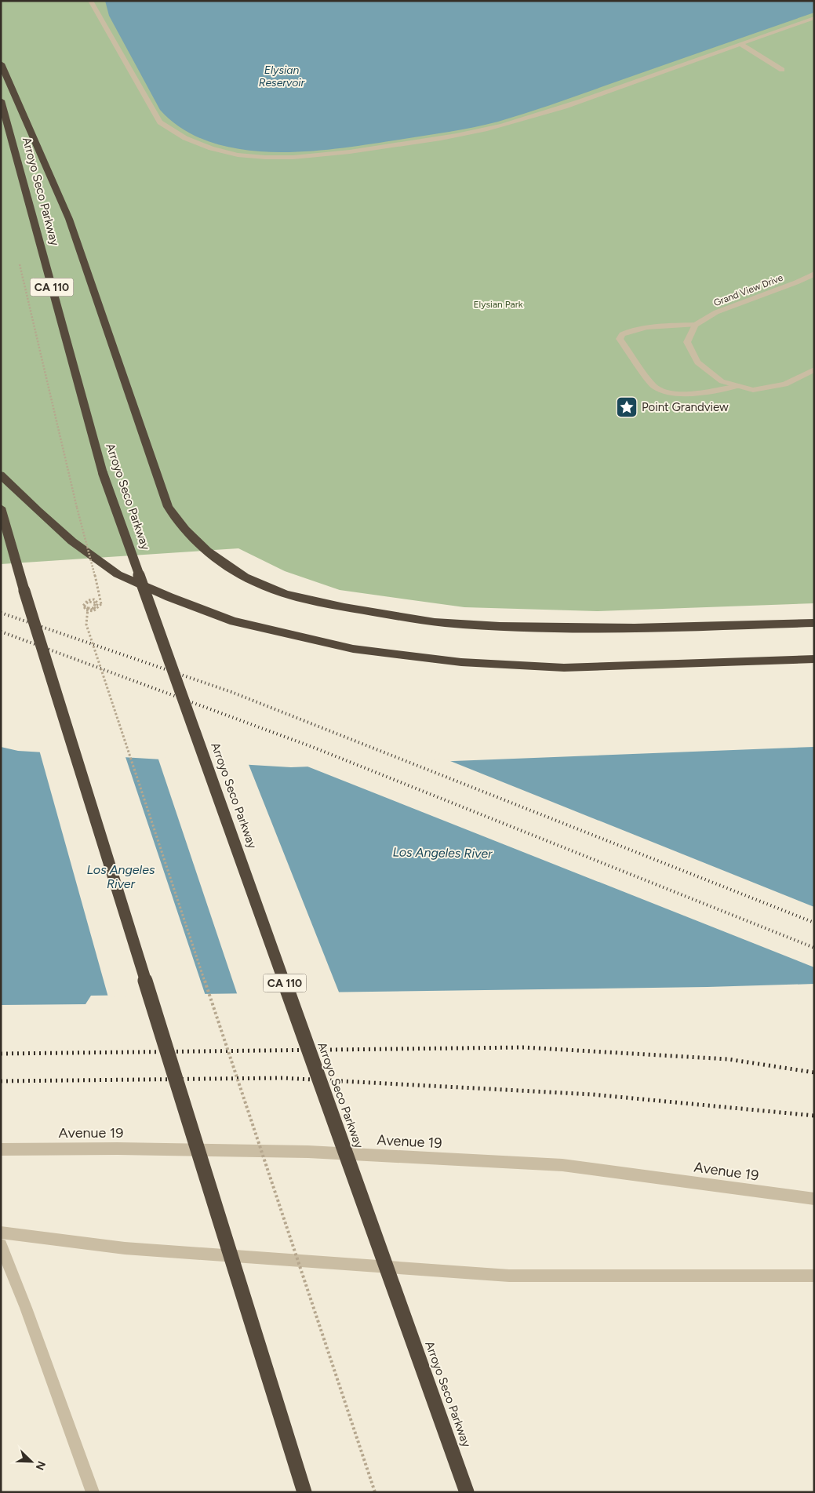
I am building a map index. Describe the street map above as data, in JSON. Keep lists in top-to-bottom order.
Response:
{
  "streets": {
    "highway": ["Arroyo Seco Parkway", "CA 110"],
    "street": ["Grand View Drive", "Avenue 19"]
  },
  "water": ["Elysian Reservoir", "Los Angeles River"],
  "parks": ["Elysian Park"],
  "places": {
    "place": ["Point Grandview"]
  },
  "north": "bottom right"
}
